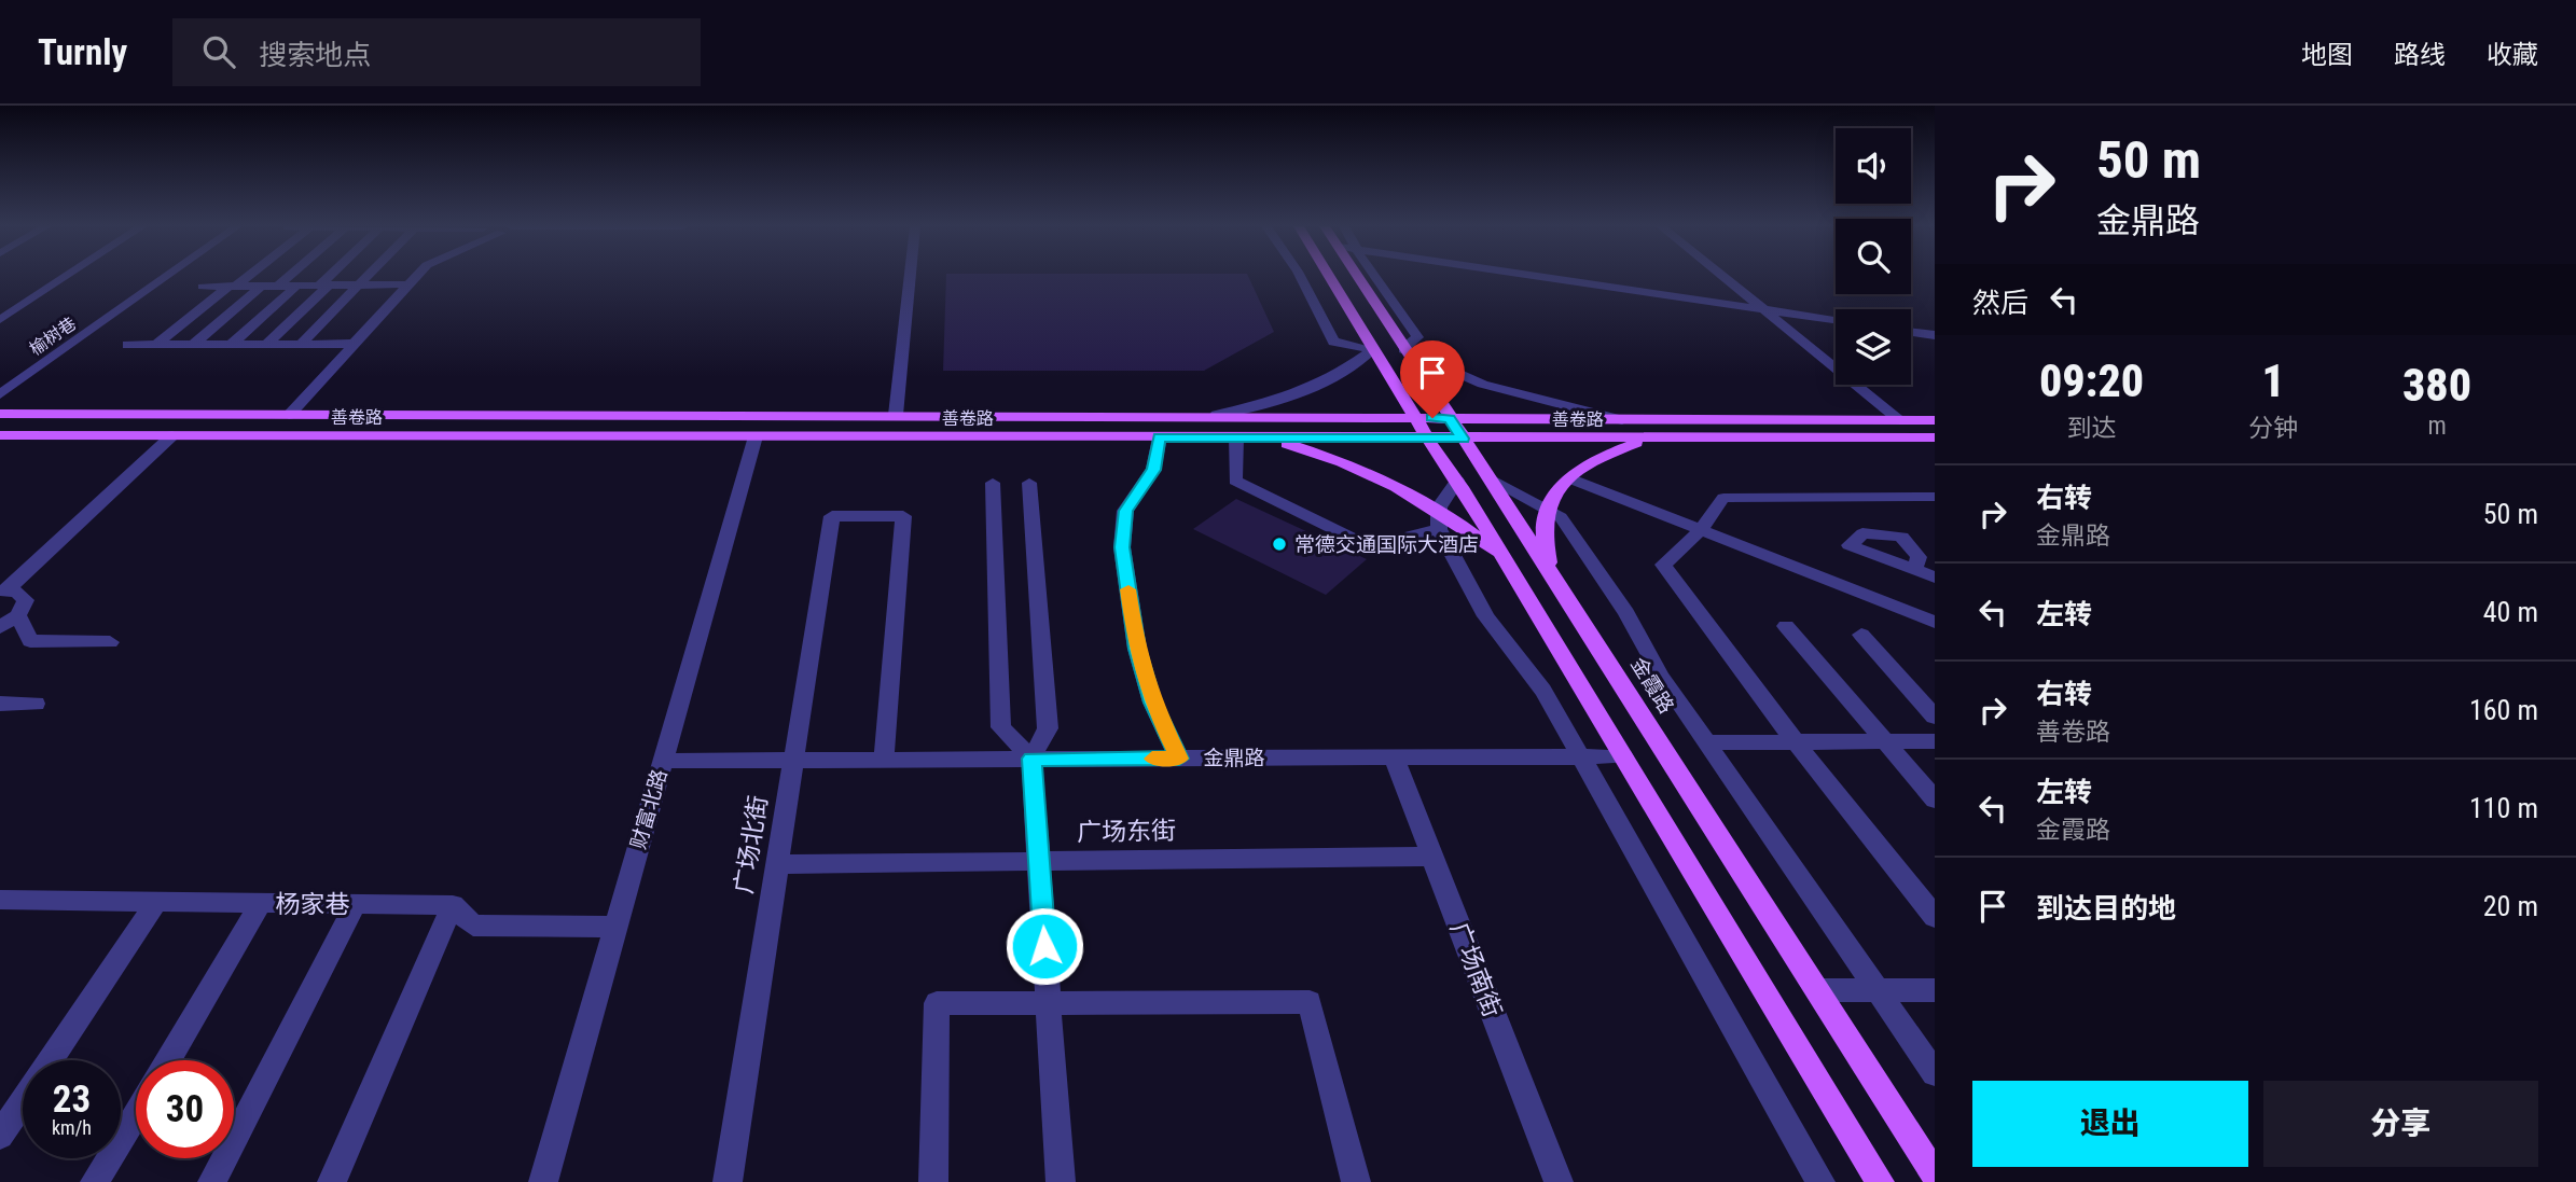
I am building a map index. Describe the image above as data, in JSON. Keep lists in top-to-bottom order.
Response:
{
  "streets": {
    "main road": ["善卷路", "金霞路"],
    "street": [
      "榆树巷",
      "金鼎路",
      "财富北路",
      "广场东街",
      "广场北街",
      "杨家巷",
      "广场南街"
    ]
  },
  "crossings": [
    ["善卷路", "金霞路"],
    ["善卷路", "财富北路"],
    ["金鼎路", "财富北路"],
    ["金鼎路", "广场北街"],
    ["金鼎路", "广场南街"],
    ["广场东街", "广场北街"],
    ["广场东街", "广场南街"]
  ],
  "places": ["常德交通国际大酒店"],
  "page": {
    "header": "Turnly",
    "search": "搜索地点",
    "nav": ["地图", "路线", "收藏"],
    "turn": ["50 m", "金鼎路"],
    "then": "然后",
    "eta": [
      "09:20",
      "到达",
      "1",
      "分钟",
      "380",
      "m"
    ],
    "list": [
      {
        "name": "右转",
        "note": "金鼎路",
        "value": "50 m"
      },
      {
        "name": "左转",
        "value": "40 m"
      },
      {
        "name": "右转",
        "note": "善卷路",
        "value": "160 m"
      },
      {
        "name": "左转",
        "note": "金霞路",
        "value": "110 m"
      },
      {
        "name": "到达目的地",
        "value": "20 m"
      }
    ],
    "speed": "23 km/h",
    "limit": "30",
    "buttons": ["退出", "分享"]
  }
}
